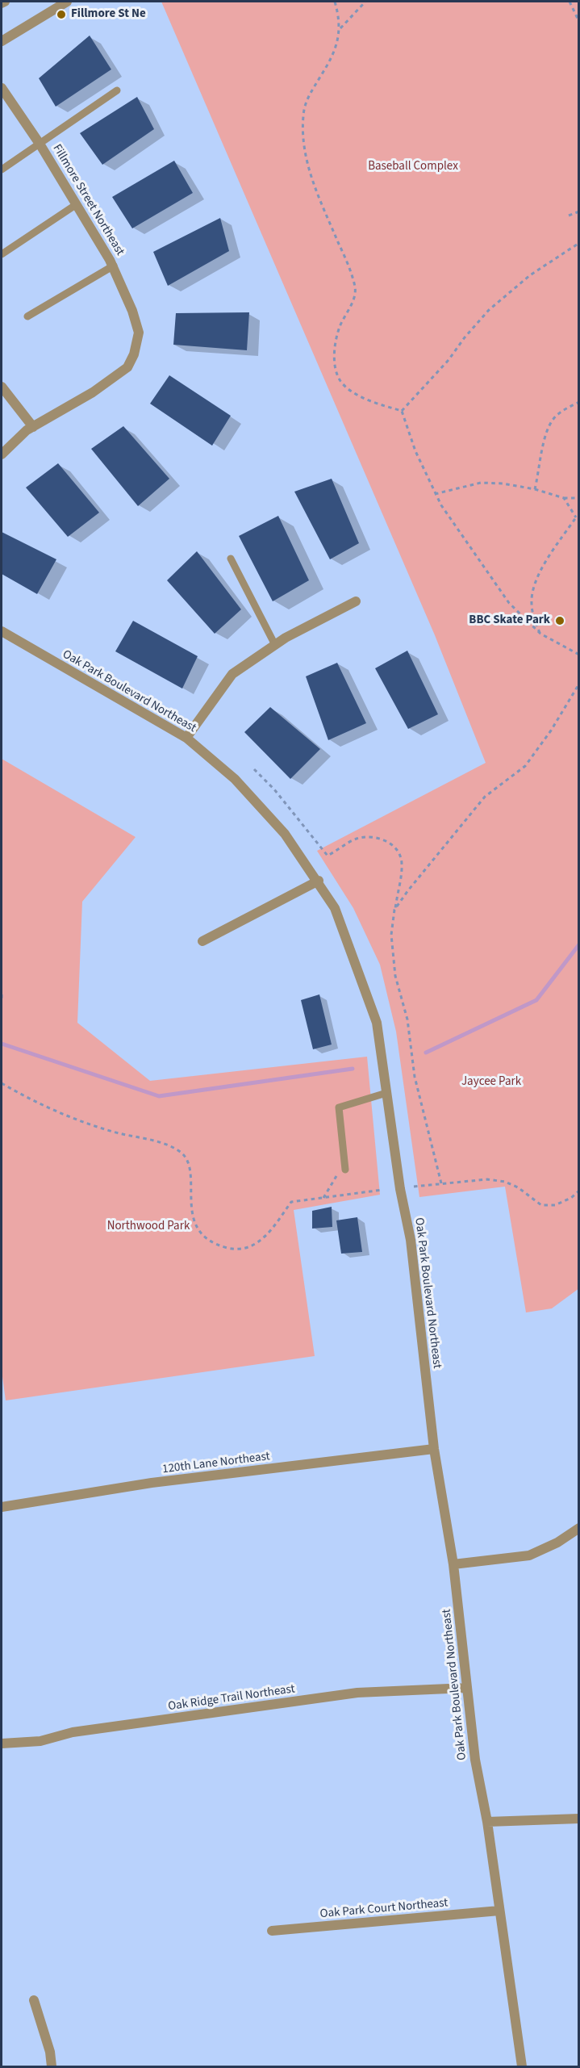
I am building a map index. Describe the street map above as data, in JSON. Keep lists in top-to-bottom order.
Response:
{
  "streets": {
    "street": [
      "Fillmore Street Northeast",
      "Oak Park Boulevard Northeast",
      "120th Lane Northeast",
      "Oak Ridge Trail Northeast",
      "Oak Park Court Northeast"
    ]
  },
  "crossings": [
    ["Oak Park Boulevard Northeast", "120th Lane Northeast"],
    ["Oak Park Boulevard Northeast", "Oak Ridge Trail Northeast"],
    ["Oak Park Boulevard Northeast", "Oak Park Court Northeast"]
  ],
  "parks": ["Baseball Complex", "Jaycee Park", "Northwood Park"],
  "places": ["Fillmore St Ne", "BBC Skate Park"]
}
